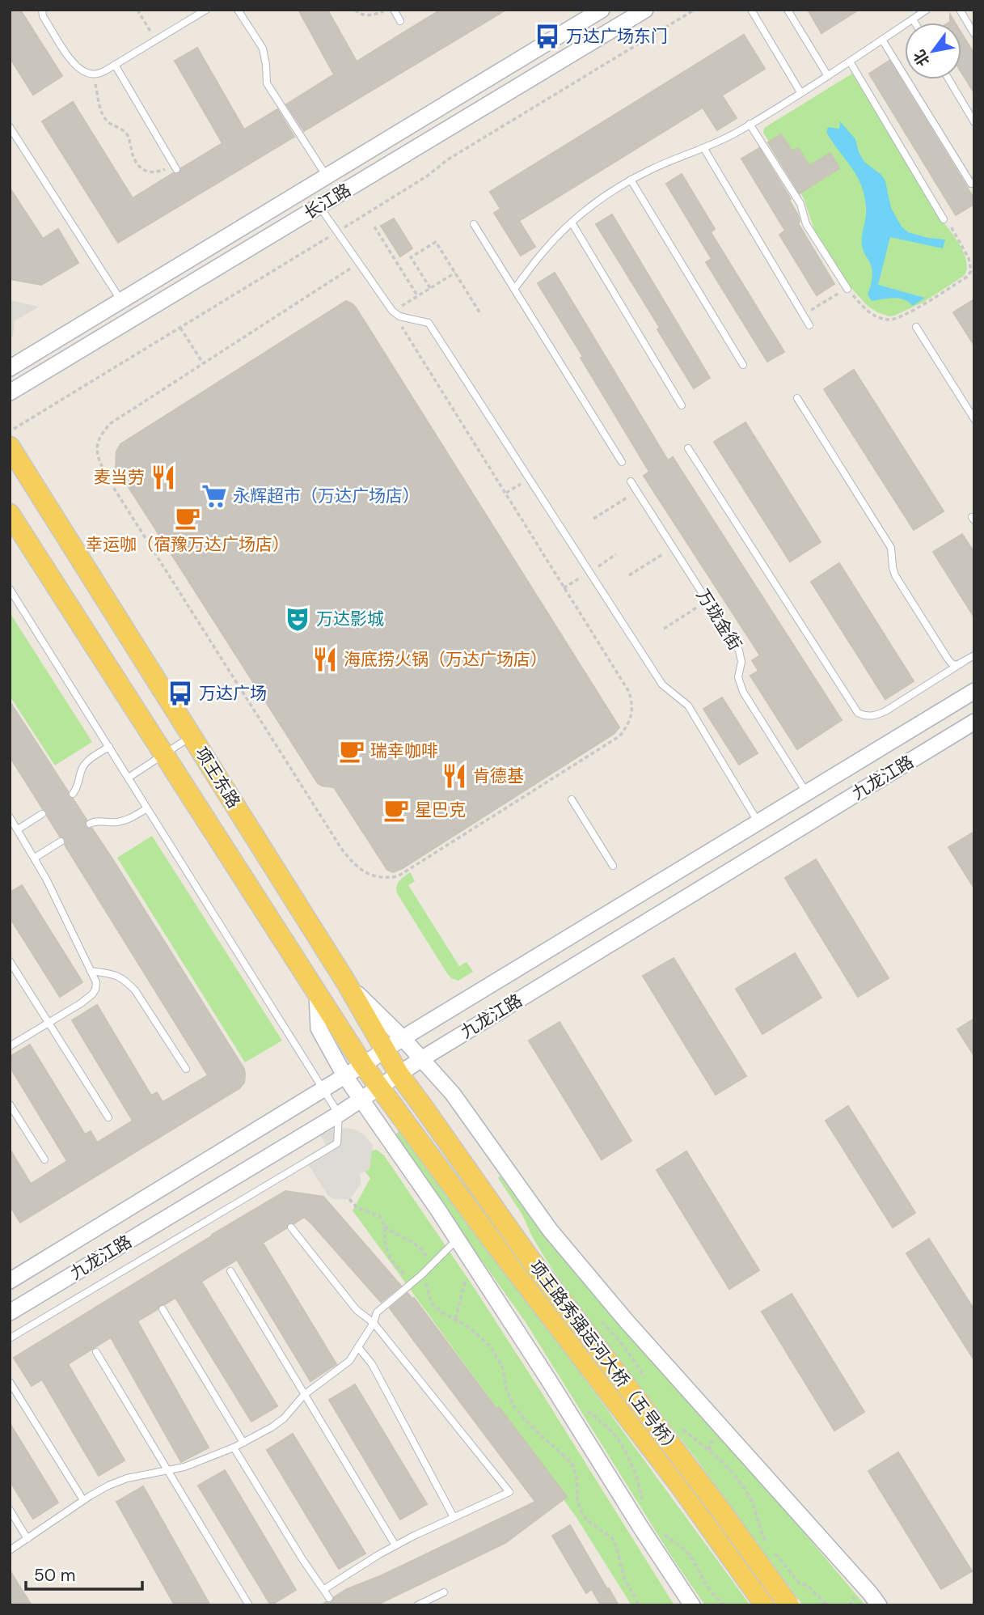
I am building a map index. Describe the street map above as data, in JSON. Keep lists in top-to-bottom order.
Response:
{
  "streets": {
    "main road": ["项王东路", "项王路秀强运河大桥（五号桥）"],
    "street": ["长江路", "九龙江路"],
    "lane": ["万珑金街"]
  },
  "crossings": [
    ["万珑金街", "九龙江路"],
    ["项王东路", "九龙江路"],
    ["项王东路", "项王路秀强运河大桥（五号桥）"]
  ],
  "places": {
    "bus stop": ["万达广场东门", "万达广场"],
    "restaurant": ["麦当劳", "海底捞火锅（万达广场店）", "肯德基"],
    "supermarket": ["永辉超市（万达广场店）"],
    "cafe": ["幸运咖（宿豫万达广场店）", "瑞幸咖啡", "星巴克"],
    "theatre": ["万达影城"]
  },
  "scale_bar": "50 m",
  "north": "bottom left"
}
